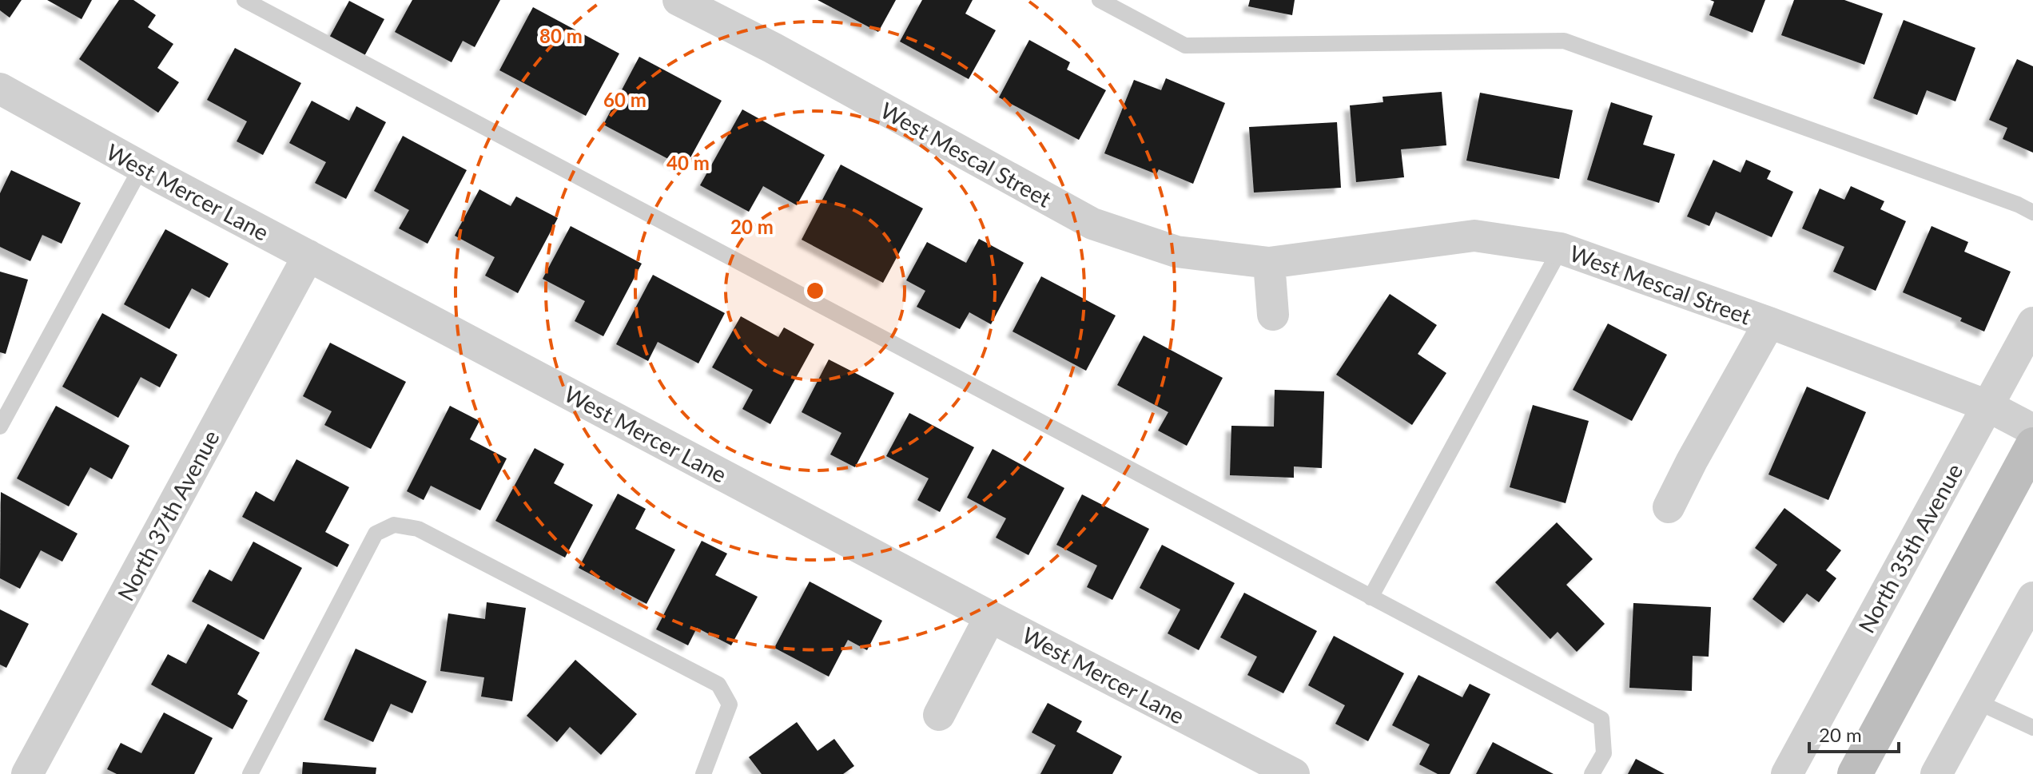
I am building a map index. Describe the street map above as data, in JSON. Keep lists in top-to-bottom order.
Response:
{
  "streets": {
    "street": [
      "West Mescal Street",
      "West Mercer Lane",
      "North 37th Avenue",
      "North 35th Avenue"
    ]
  },
  "crossings": [
    ["West Mescal Street", "North 35th Avenue"],
    ["West Mercer Lane", "North 37th Avenue"]
  ],
  "scale_bar": "20 m",
  "rings": [
    "80 m",
    "60 m",
    "40 m",
    "20 m"
  ]
}
